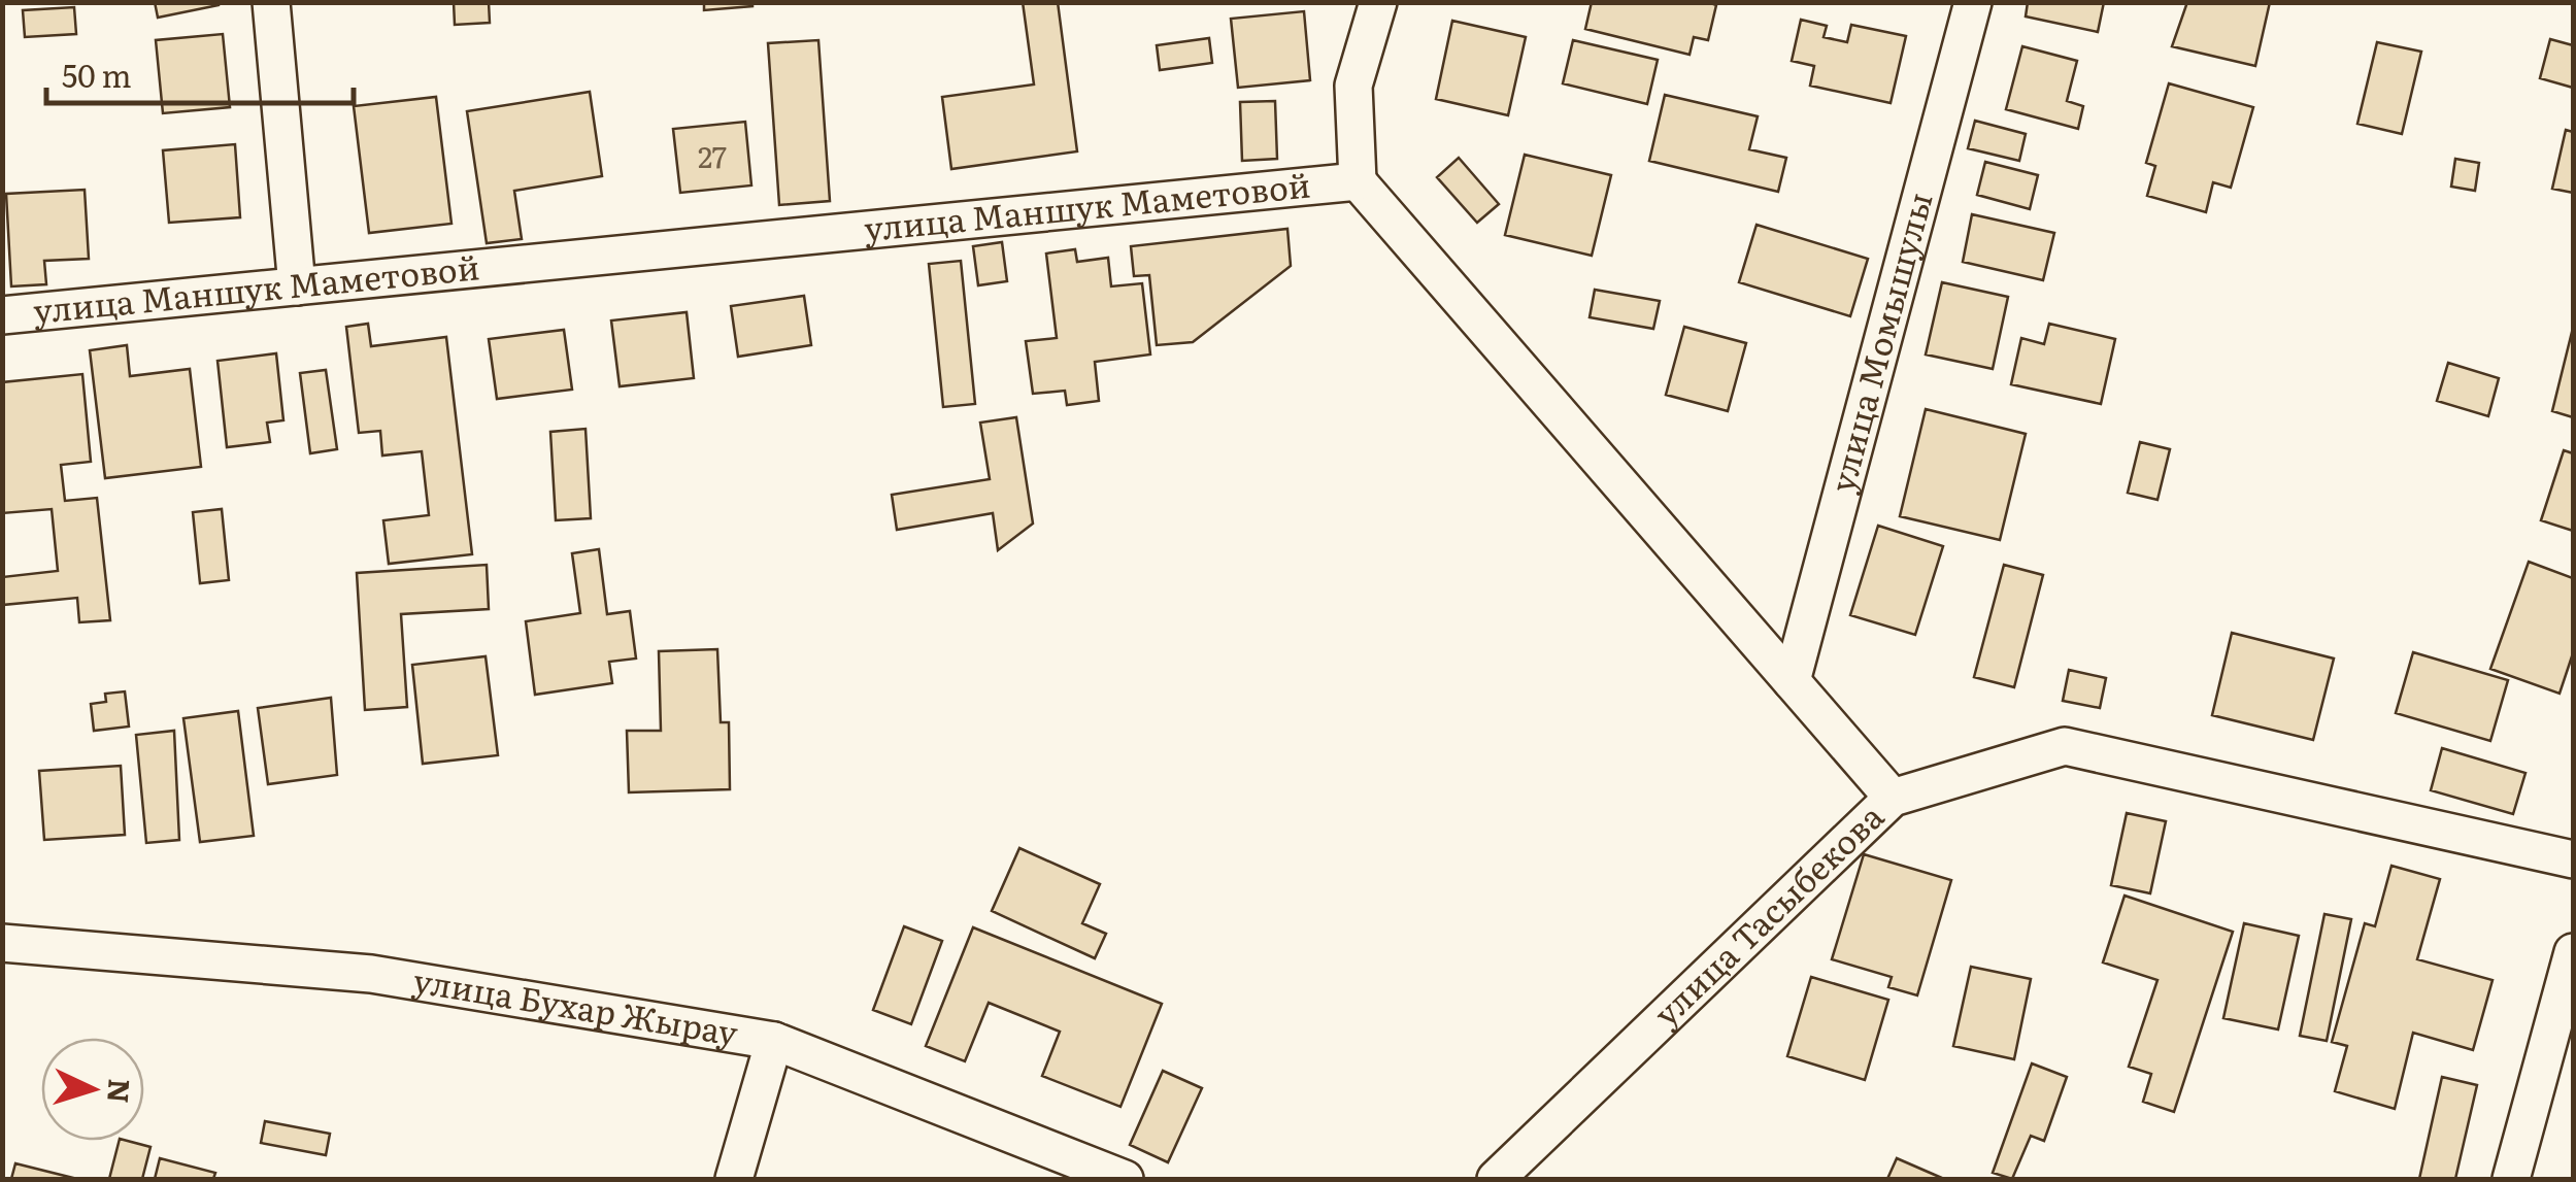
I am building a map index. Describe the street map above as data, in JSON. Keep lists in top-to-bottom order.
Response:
{
  "streets": {
    "street": [
      "улица Маншук Маметовой",
      "улица Момышулы",
      "улица Тасыбекова",
      "улица Бухар Жырау"
    ]
  },
  "crossings": [
    ["улица Маншук Маметовой", "улица Момышулы"],
    ["улица Маншук Маметовой", "улица Тасыбекова"]
  ],
  "house_numbers": ["27"],
  "scale_bar": "50 m",
  "north": "right"
}
